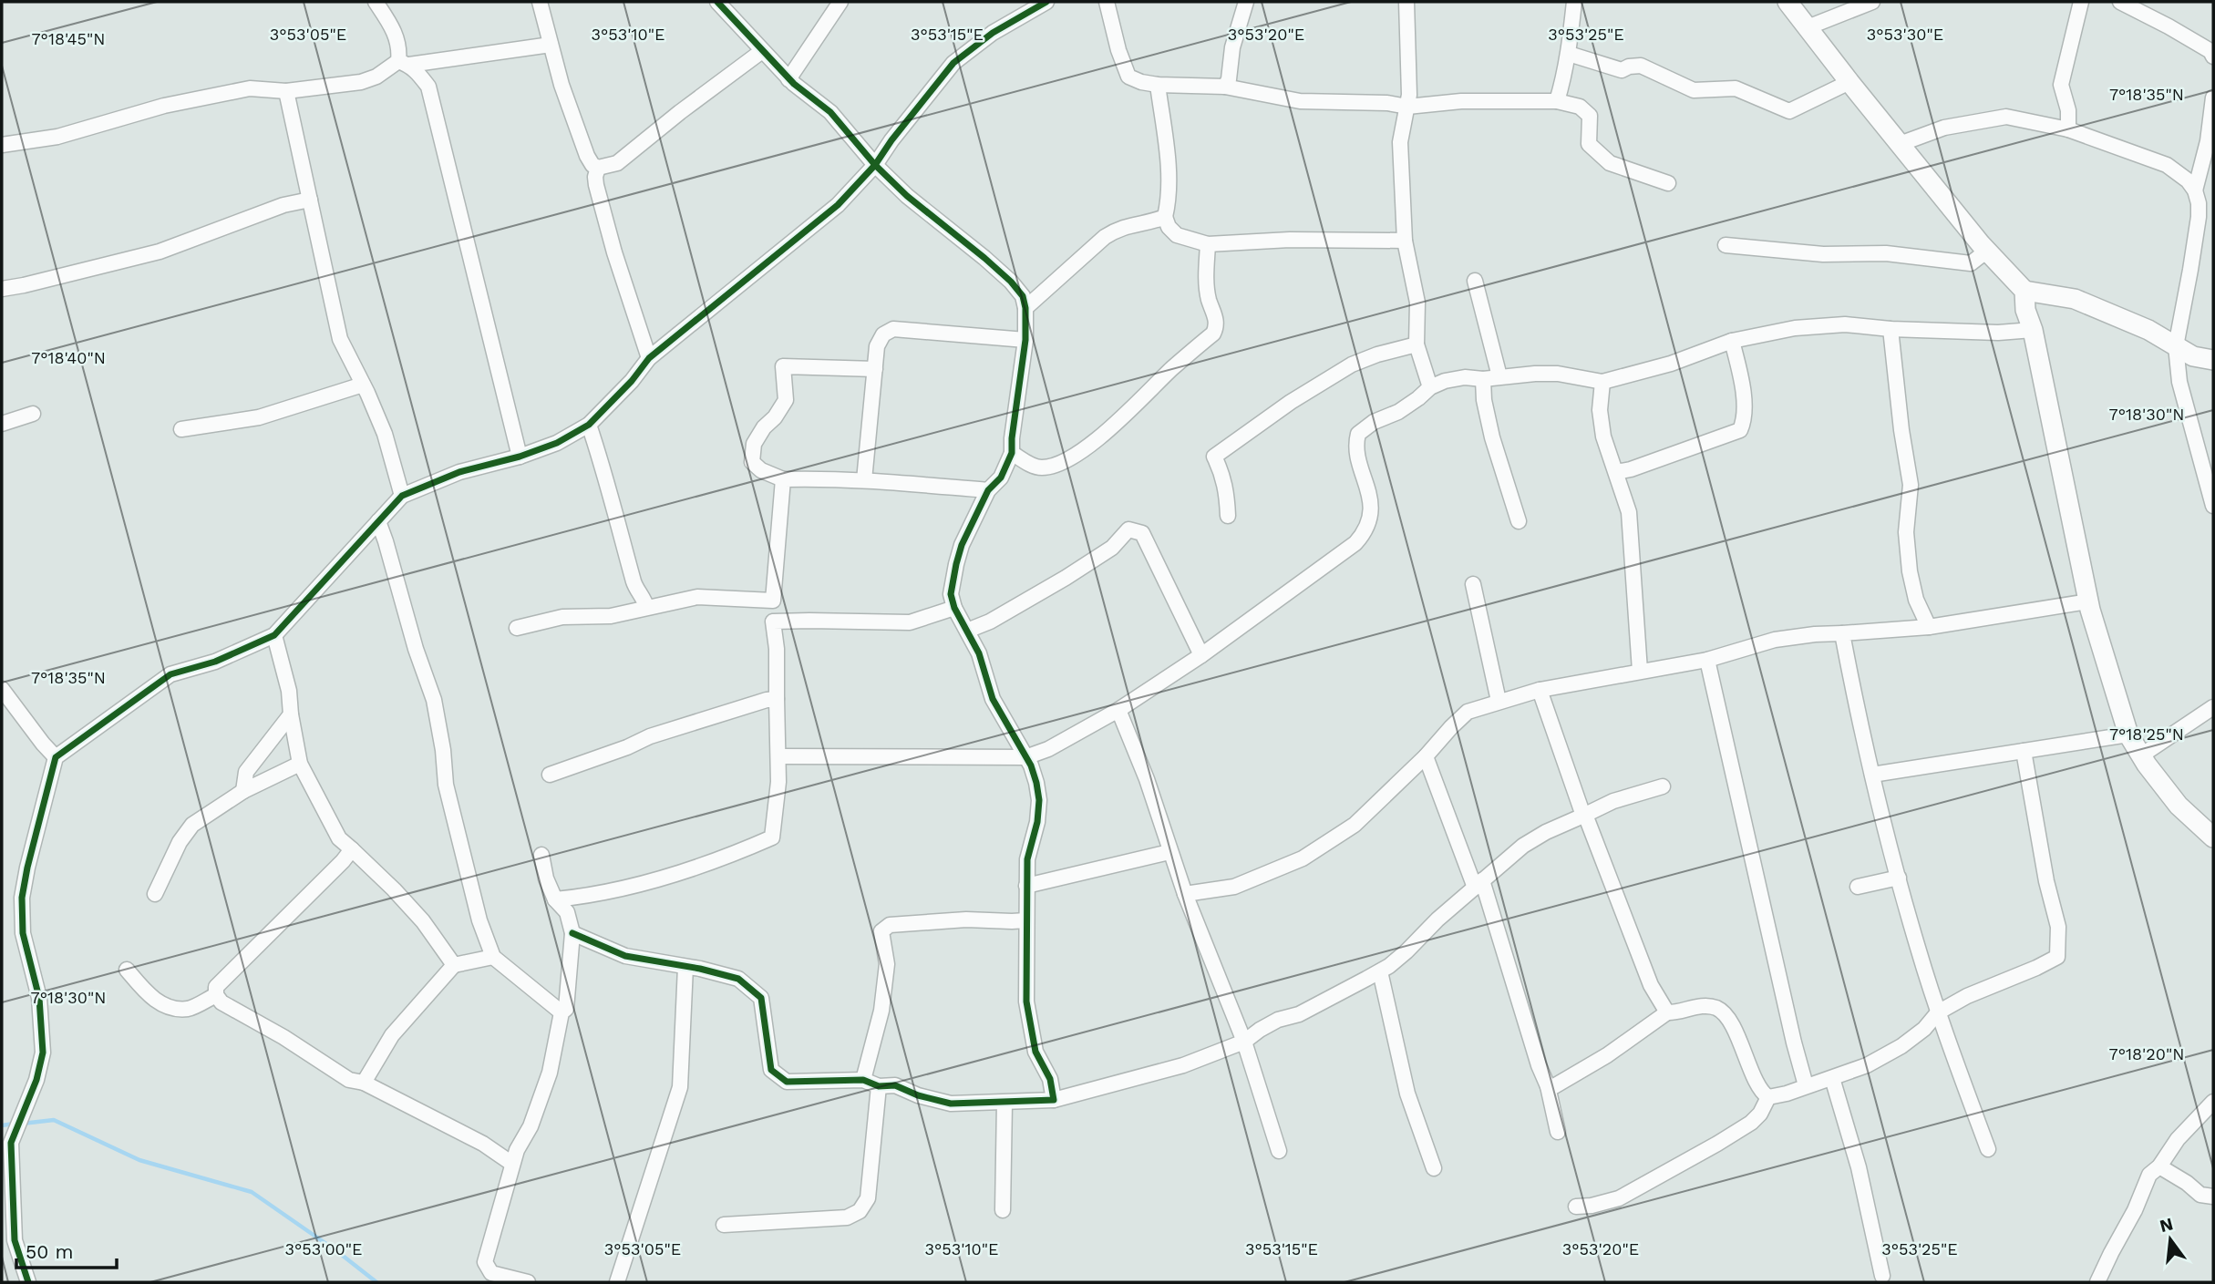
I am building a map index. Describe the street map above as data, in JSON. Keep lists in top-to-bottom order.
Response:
{
  "scale_bar": "50 m",
  "north": "top",
  "coordinates": [
    "3°53'05\"E",
    "3°53'10\"E",
    "3°53'15\"E",
    "3°53'20\"E",
    "3°53'25\"E",
    "3°53'30\"E",
    "7°18'45\"N",
    "7°18'35\"N",
    "7°18'40\"N",
    "7°18'30\"N",
    "7°18'25\"N",
    "7°18'20\"N",
    "3°53'00\"E"
  ]
}
